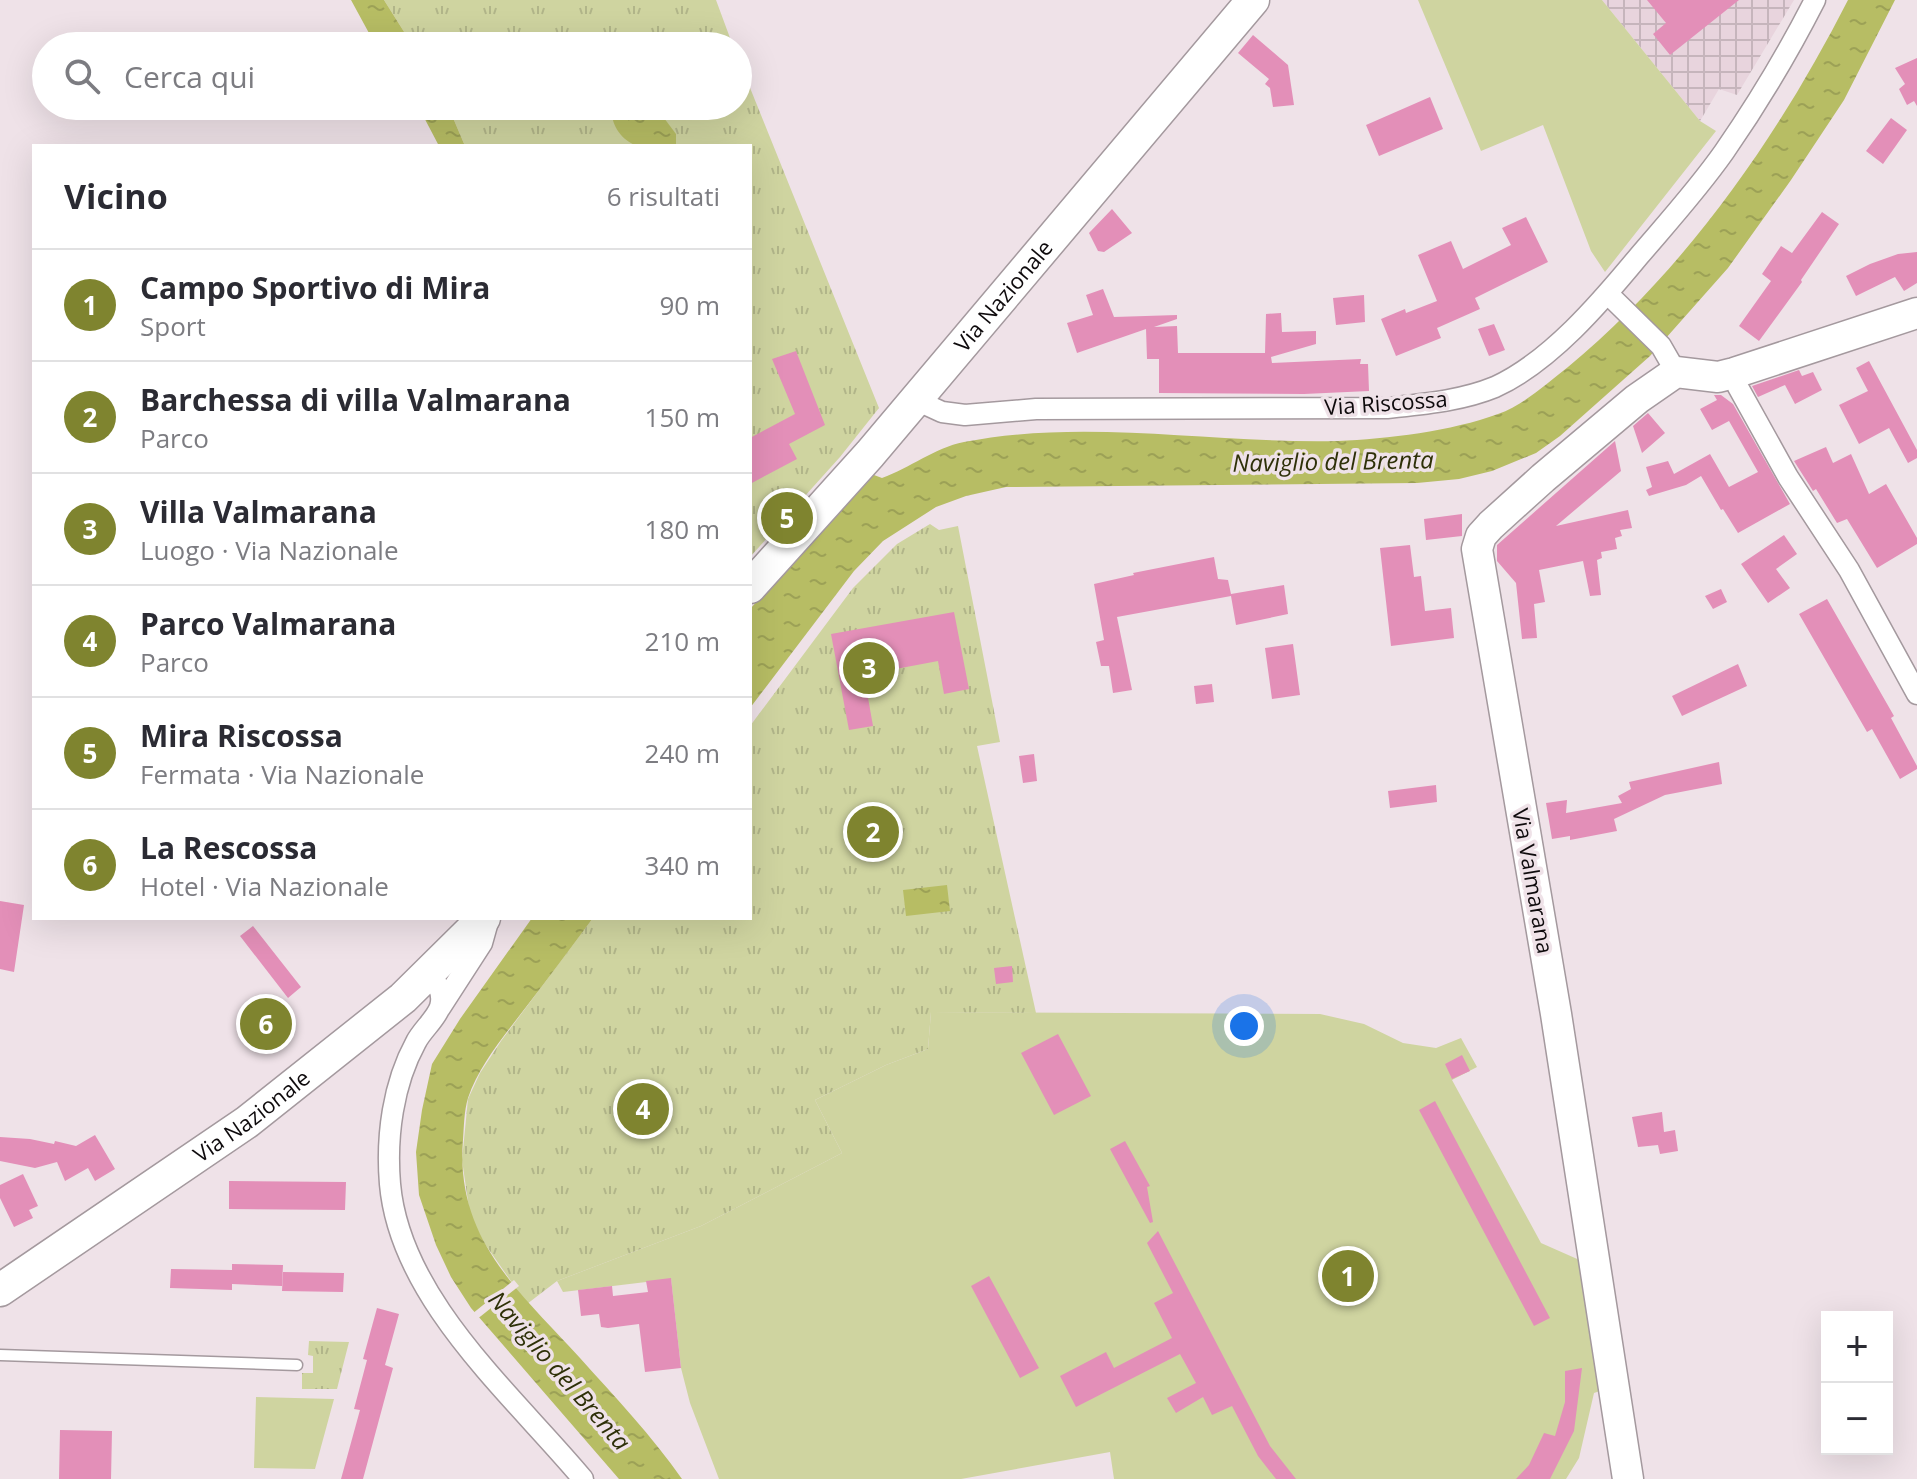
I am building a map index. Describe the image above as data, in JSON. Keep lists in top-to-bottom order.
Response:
{
  "streets": {
    "main road": ["Via Nazionale"],
    "street": ["Via Riscossa", "Via Valmarana"]
  },
  "crossings": [
    ["Via Nazionale", "Via Riscossa"]
  ],
  "water": ["Naviglio del Brenta"],
  "page": {
    "search": "Cerca qui",
    "heading": ["Vicino", "6 risultati"],
    "list": [
      {
        "mark": "1",
        "name": "Campo Sportivo di Mira",
        "note": "Sport",
        "value": "90 m"
      },
      {
        "mark": "2",
        "name": "Barchessa di villa Valmarana",
        "note": "Parco",
        "value": "150 m"
      },
      {
        "mark": "3",
        "name": "Villa Valmarana",
        "note": "Luogo · Via Nazionale",
        "value": "180 m"
      },
      {
        "mark": "4",
        "name": "Parco Valmarana",
        "note": "Parco",
        "value": "210 m"
      },
      {
        "mark": "5",
        "name": "Mira Riscossa",
        "note": "Fermata · Via Nazionale",
        "value": "240 m"
      },
      {
        "mark": "6",
        "name": "La Rescossa",
        "note": "Hotel · Via Nazionale",
        "value": "340 m"
      }
    ],
    "pins": [
      "5",
      "3",
      "2",
      "6",
      "4",
      "1"
    ],
    "map_buttons": ["+", "−"]
  }
}
